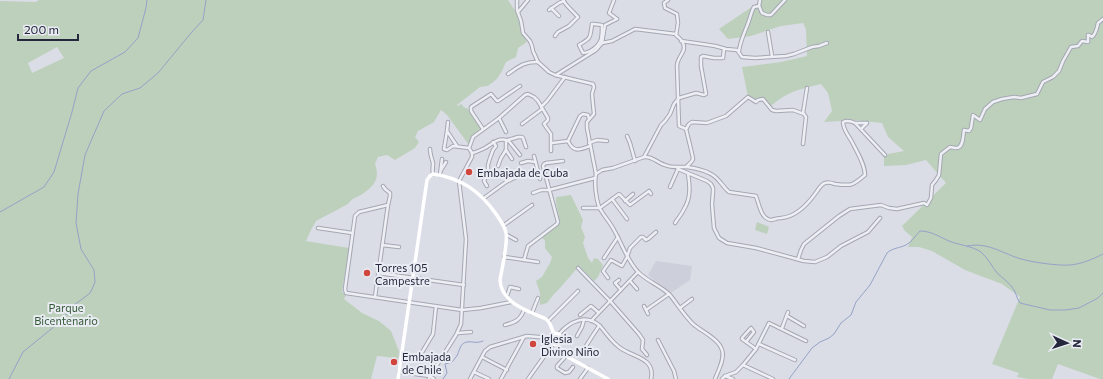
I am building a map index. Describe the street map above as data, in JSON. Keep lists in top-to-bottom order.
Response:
{
  "parks": ["Parque Bicentenario"],
  "places": [
    "Embajada de Cuba",
    "Torres 105 Campestre",
    "Iglesia Divino Niño",
    "Embajada de Chile"
  ],
  "scale_bar": "200 m",
  "north": "right"
}
